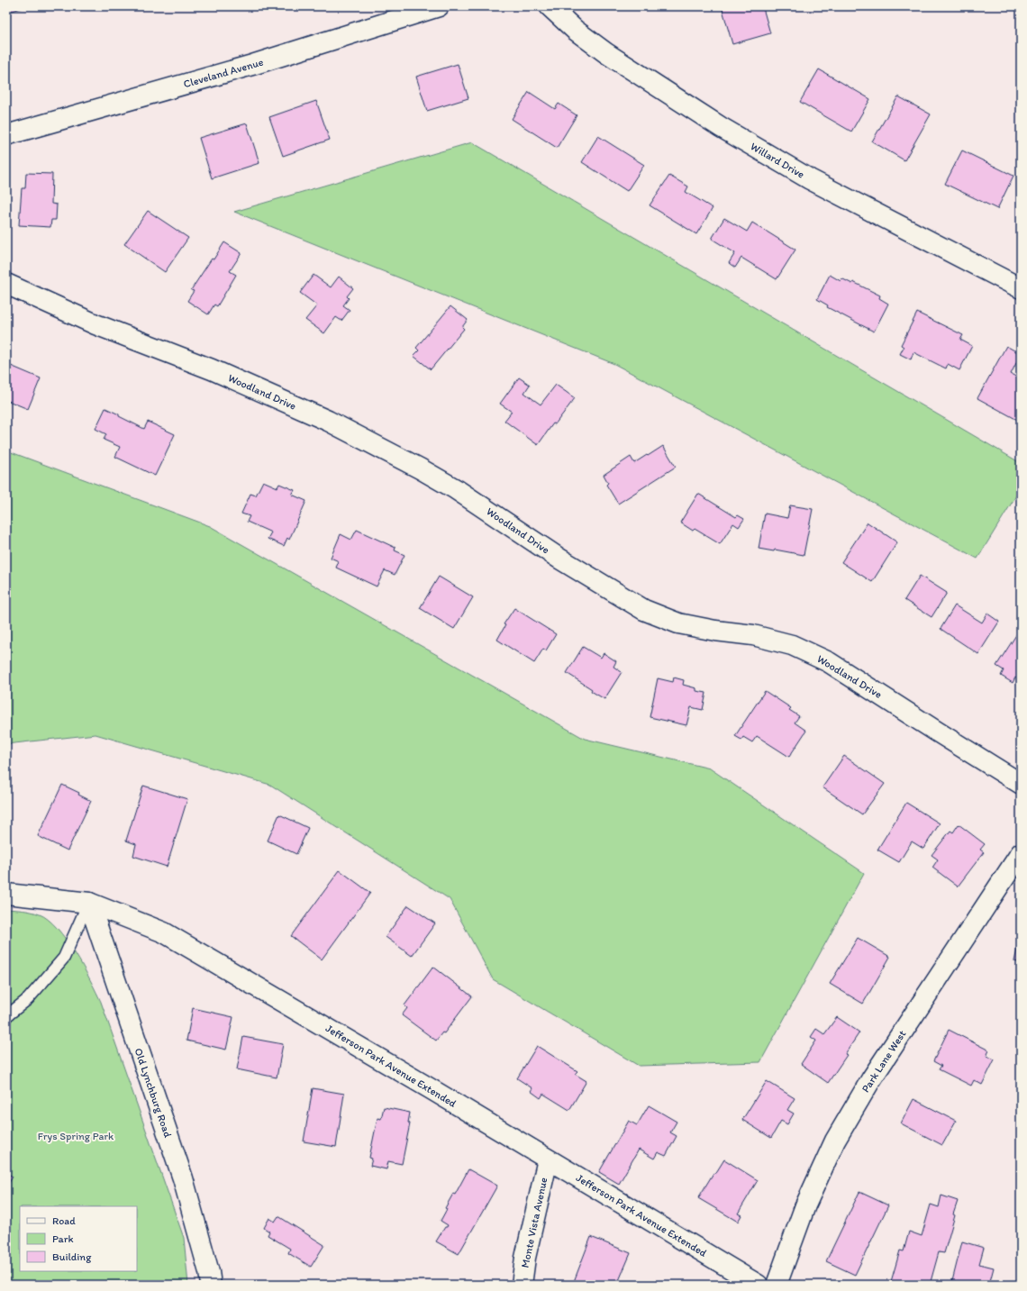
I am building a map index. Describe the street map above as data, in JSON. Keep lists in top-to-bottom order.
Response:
{
  "streets": {
    "street": [
      "Cleveland Avenue",
      "Willard Drive",
      "Woodland Drive",
      "Park Lane West",
      "Jefferson Park Avenue Extended",
      "Old Lynchburg Road",
      "Monte Vista Avenue"
    ]
  },
  "crossings": [
    ["Jefferson Park Avenue Extended", "Old Lynchburg Road"],
    ["Jefferson Park Avenue Extended", "Monte Vista Avenue"]
  ],
  "parks": ["Frys Spring Park"],
  "legend": ["Road", "Park", "Building"]
}
